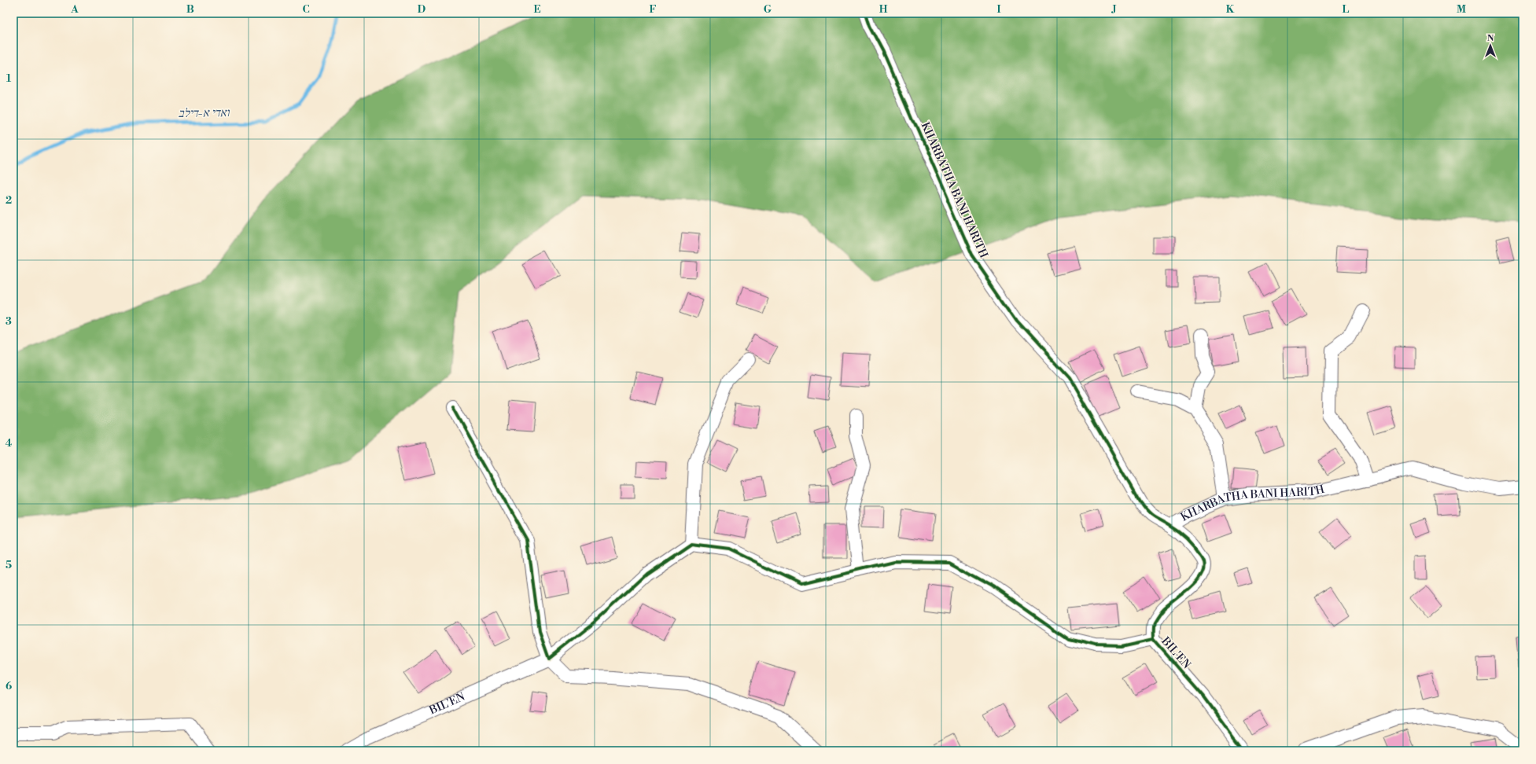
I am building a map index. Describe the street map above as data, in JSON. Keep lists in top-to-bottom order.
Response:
{
  "streets": {
    "street": ["KHARBATHA BANI HARITH", "BIL'EN"]
  },
  "crossings": [
    ["KHARBATHA BANI HARITH", "BIL'EN"]
  ],
  "water": ["ואדי א-דילב"],
  "north": "top",
  "grid": {
    "columns": [
      "A",
      "B",
      "C",
      "D",
      "E",
      "F",
      "G",
      "H",
      "I",
      "J",
      "K",
      "L",
      "M"
    ],
    "rows": [
      "1",
      "2",
      "3",
      "4",
      "5",
      "6"
    ]
  }
}
